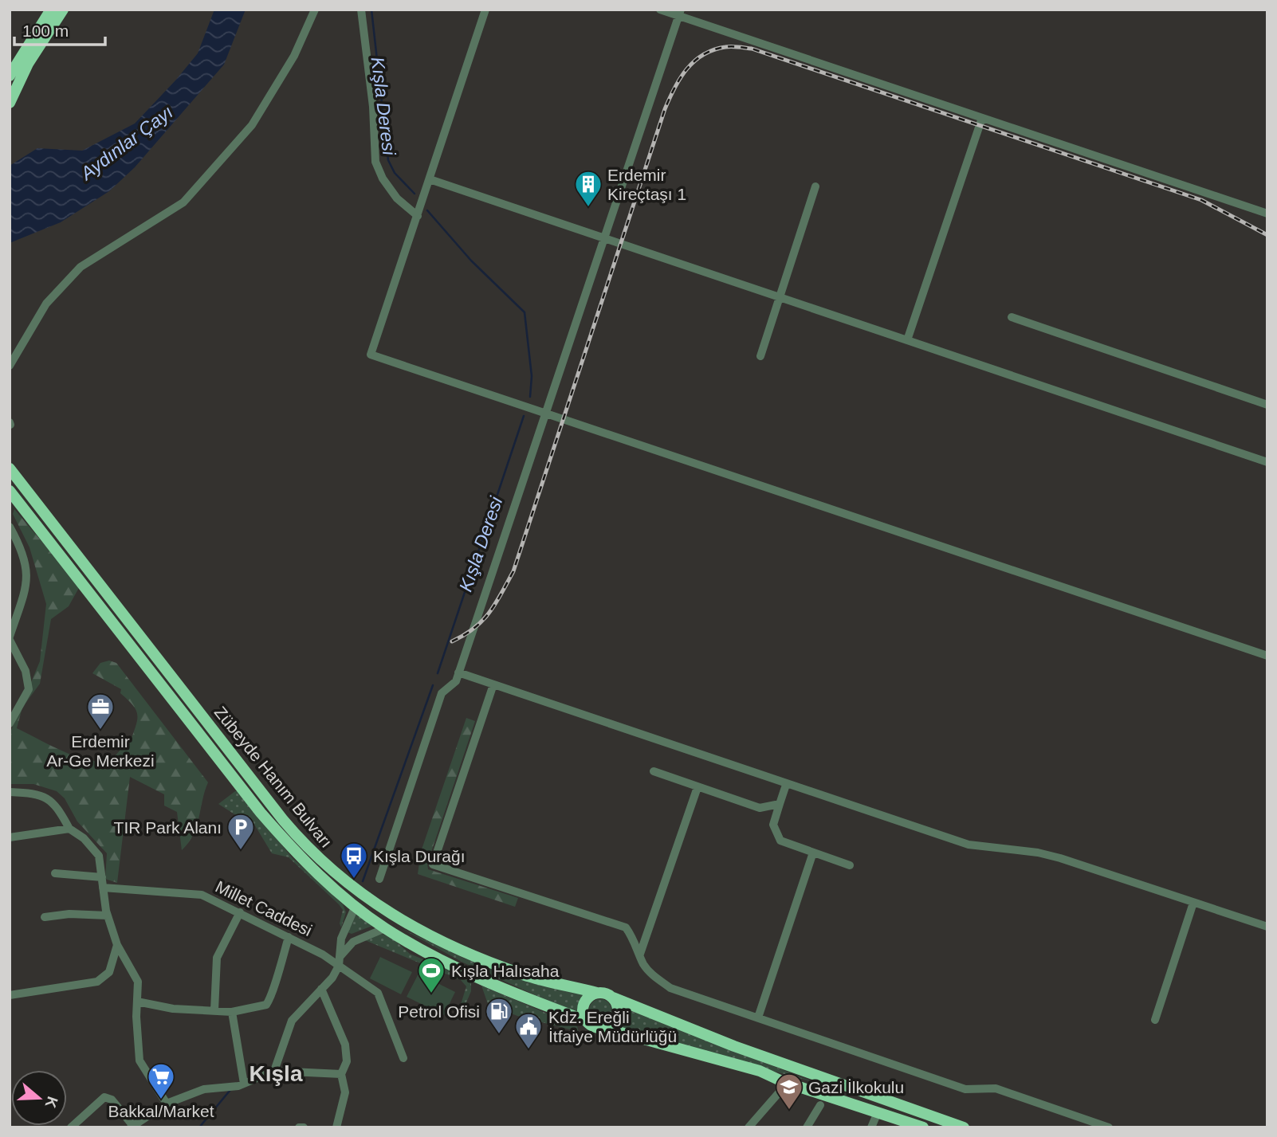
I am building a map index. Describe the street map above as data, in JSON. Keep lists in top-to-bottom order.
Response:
{
  "streets": {
    "highway": ["Zübeyde Hanım Bulvarı"],
    "street": ["Millet Caddesi"]
  },
  "districts": ["Kışla"],
  "water": ["Kışla Deresi", "Aydınlar Çayı"],
  "places": {
    "building": ["Erdemir Kireçtaşı 1"],
    "office": ["Erdemir Ar-Ge Merkezi"],
    "parking": ["TIR Park Alanı"],
    "bus stop": ["Kışla Durağı"],
    "sports": ["Kışla Halısaha"],
    "fuel station": ["Petrol Ofisi"],
    "public building": ["Kdz. Ereğli İtfaiye Müdürlüğü"],
    "supermarket": ["Bakkal/Market"],
    "school or university": ["Gazi İlkokulu"]
  },
  "scale_bar": "100 m",
  "north": "right"
}
